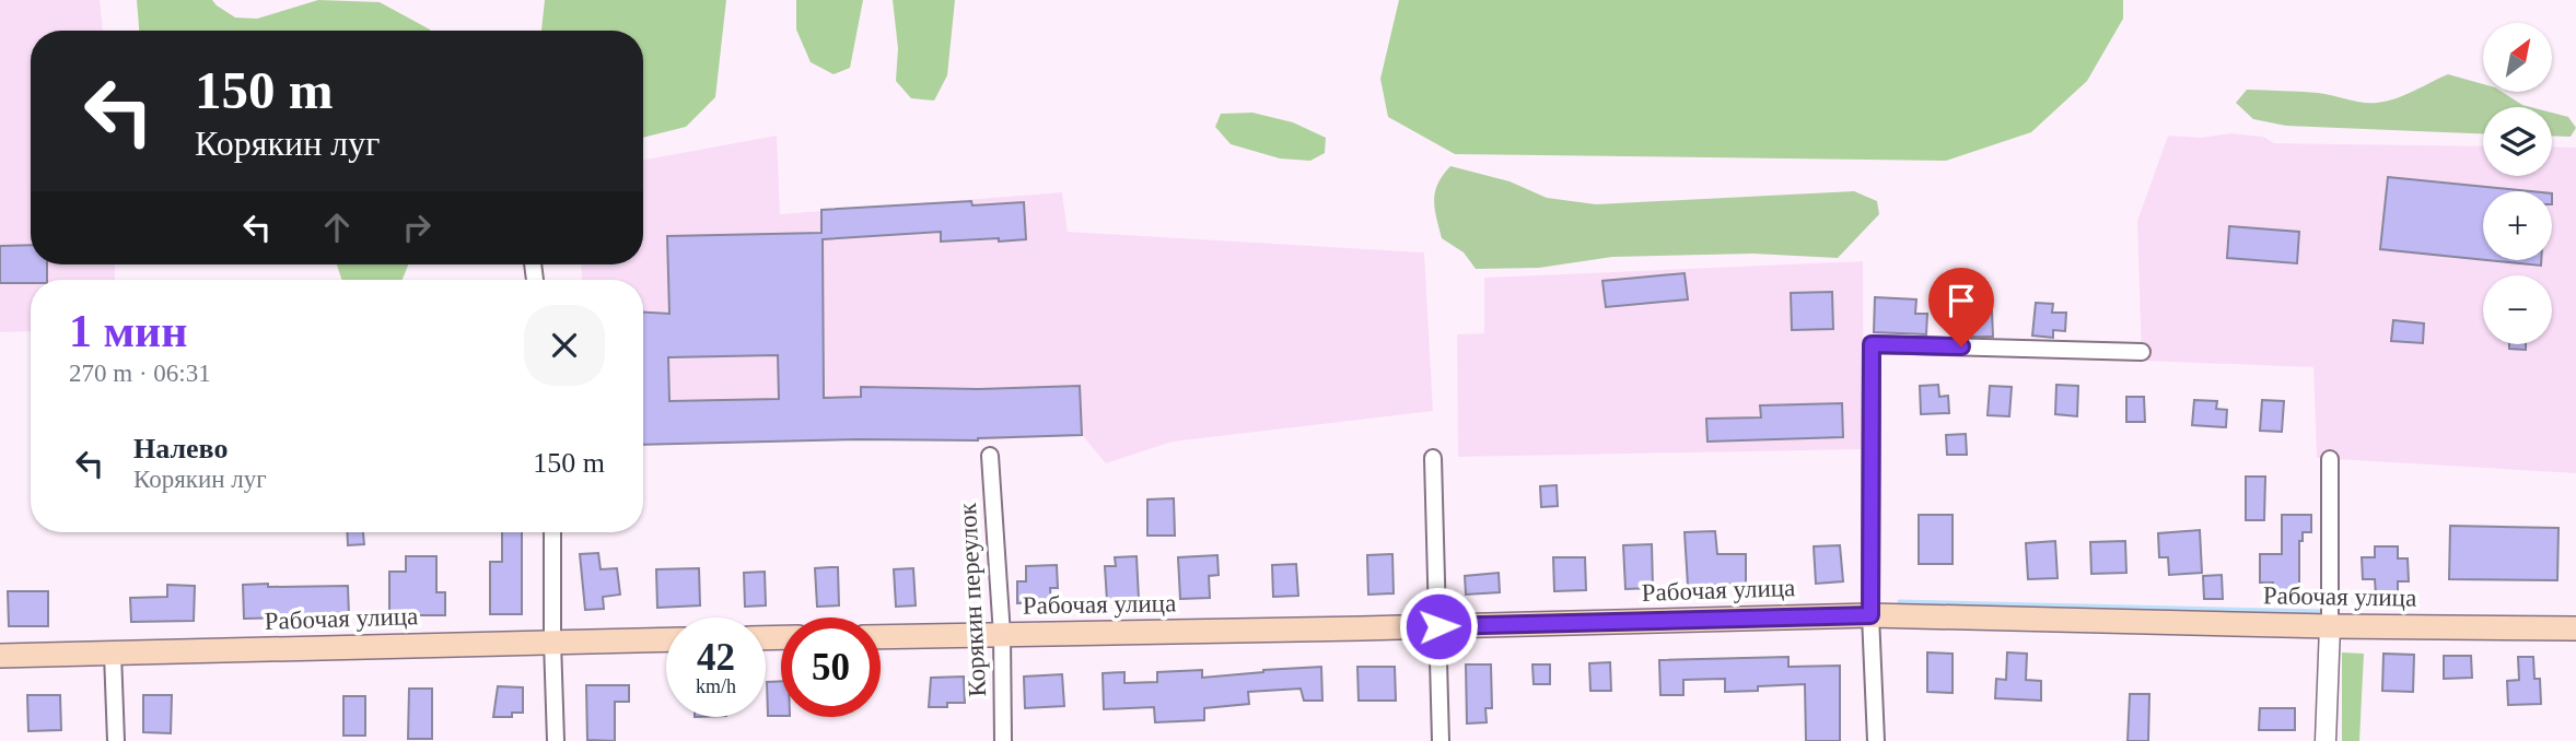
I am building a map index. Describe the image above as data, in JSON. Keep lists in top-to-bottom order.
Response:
{
  "streets": {
    "main road": ["Рабочая улица"],
    "street": ["Корякин переулок"]
  },
  "crossings": [
    ["Рабочая улица", "Корякин переулок"]
  ],
  "north": "top right",
  "page": {
    "map_buttons": ["+", "−"],
    "turn": ["150 m", "Корякин луг"],
    "heading": ["1 мин", "270 m · 06:31"],
    "list": [
      {
        "name": "Налево",
        "note": "Корякин луг",
        "value": "150 m"
      }
    ],
    "speed": "42 km/h",
    "limit": "50"
  }
}
